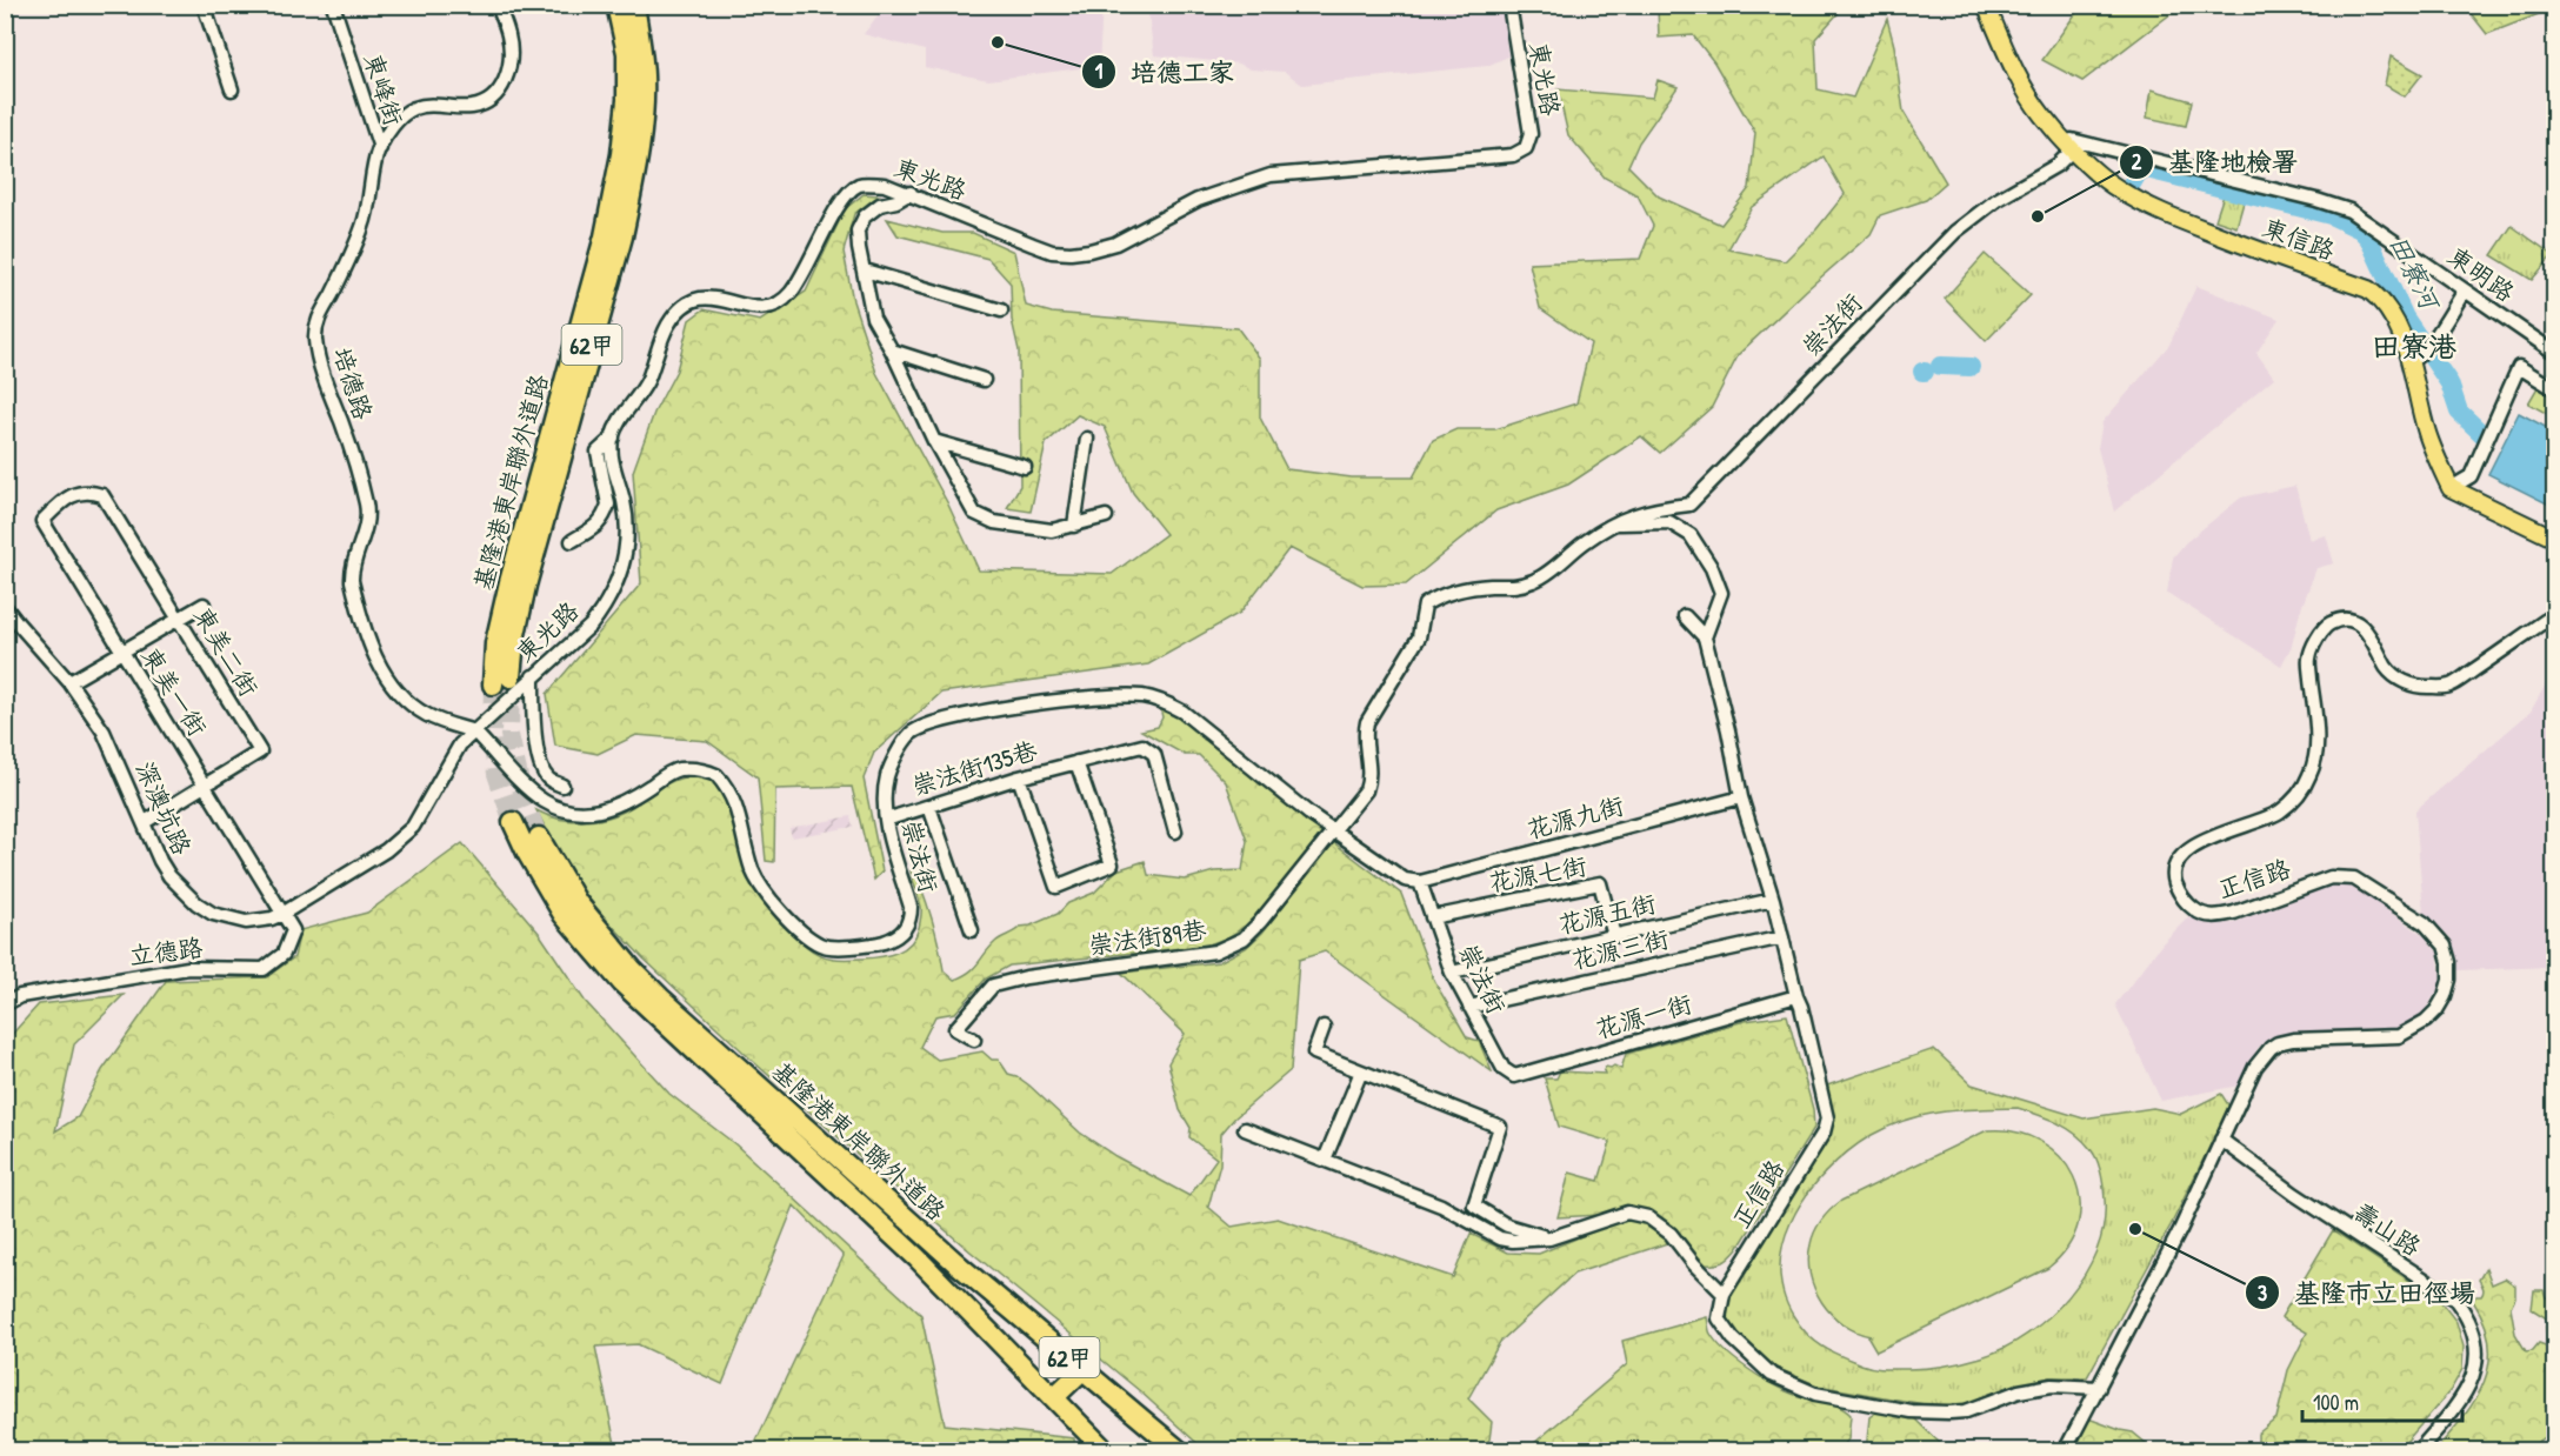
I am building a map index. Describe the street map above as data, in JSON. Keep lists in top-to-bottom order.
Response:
{
  "streets": {
    "highway": ["62甲", "基隆港東岸聯外道路"],
    "main road": ["東信路"],
    "street": [
      "東光路",
      "東峰街",
      "東明路",
      "崇法街",
      "培德路",
      "東美二街",
      "東美一街",
      "崇法街135巷",
      "深澳坑路",
      "花源九街",
      "花源七街",
      "正信路",
      "花源五街",
      "崇法街89巷",
      "花源三街",
      "立德路",
      "花源一街",
      "壽山路"
    ]
  },
  "crossings": [
    ["東光路", "崇法街"],
    ["東光路", "培德路"],
    ["東光路", "深澳坑路"],
    ["東峰街", "培德路"],
    ["東信路", "東明路"],
    ["東信路", "崇法街"],
    ["東明路", "崇法街"],
    ["崇法街", "培德路"],
    ["崇法街", "崇法街135巷"],
    ["崇法街", "深澳坑路"],
    ["崇法街", "花源九街"],
    ["崇法街", "花源七街"],
    ["崇法街", "花源五街"],
    ["崇法街", "崇法街89巷"],
    ["崇法街", "花源三街"],
    ["崇法街", "花源一街"],
    ["培德路", "深澳坑路"],
    ["東美二街", "東美一街"],
    ["東美二街", "深澳坑路"],
    ["東美一街", "深澳坑路"],
    ["東美一街", "立德路"],
    ["深澳坑路", "立德路"],
    ["花源九街", "正信路"],
    ["花源七街", "花源五街"],
    ["正信路", "花源五街"],
    ["正信路", "花源三街"],
    ["正信路", "花源一街"],
    ["正信路", "壽山路"]
  ],
  "districts": ["田寮港"],
  "water": ["田寮河"],
  "places": ["培德工家", "基隆地檢署", "基隆市立田徑場"],
  "scale_bar": "100 m"
}
